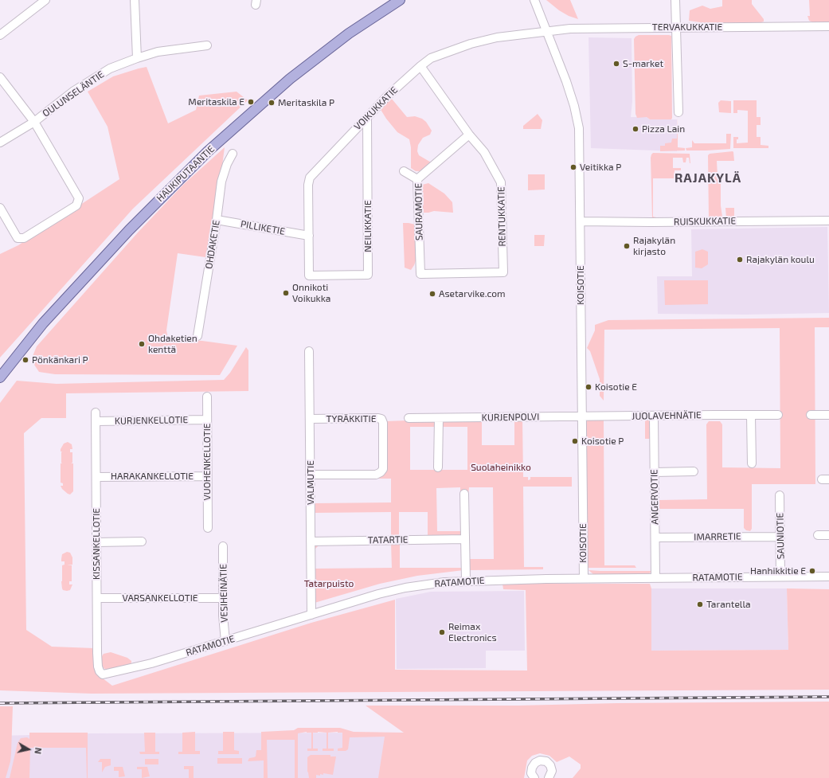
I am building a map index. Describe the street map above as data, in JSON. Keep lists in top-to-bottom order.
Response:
{
  "streets": {
    "main road": ["HAUKIPUTAANTIE"],
    "street": [
      "TERVAKUKKATIE",
      "OULUNSELÄNTIE",
      "VOIKUKKATIE",
      "SAURAMOTIE",
      "RENTUKKATIE",
      "RUISKUKKATIE",
      "NEILIKKATIE",
      "PILLIKETIE",
      "OHDAKETIE",
      "KOISOTIE",
      "JUOLAVEHNÄTIE",
      "KURJENPOLVI",
      "TYRÄKKITIE",
      "KURJENKELLOTIE",
      "VUOHENKELLOTIE",
      "HARAKANKELLOTIE",
      "VALMUTIE",
      "ANGERVOTIE",
      "SAUNIOTIE",
      "IMARRETIE",
      "TATARTIE",
      "KISSANKELLOTIE",
      "RATAMOTIE",
      "VESIHEINÄTIE",
      "VARSANKELLOTIE"
    ]
  },
  "crossings": [
    ["TERVAKUKKATIE", "VOIKUKKATIE"],
    ["TERVAKUKKATIE", "KOISOTIE"],
    ["VOIKUKKATIE", "RENTUKKATIE"],
    ["VOIKUKKATIE", "NEILIKKATIE"],
    ["VOIKUKKATIE", "PILLIKETIE"],
    ["VOIKUKKATIE", "KOISOTIE"],
    ["SAURAMOTIE", "RENTUKKATIE"],
    ["RUISKUKKATIE", "KOISOTIE"],
    ["PILLIKETIE", "OHDAKETIE"],
    ["KOISOTIE", "JUOLAVEHNÄTIE"],
    ["KOISOTIE", "KURJENPOLVI"],
    ["KOISOTIE", "RATAMOTIE"],
    ["JUOLAVEHNÄTIE", "KURJENPOLVI"],
    ["JUOLAVEHNÄTIE", "ANGERVOTIE"],
    ["TYRÄKKITIE", "VALMUTIE"],
    ["KURJENKELLOTIE", "VUOHENKELLOTIE"],
    ["KURJENKELLOTIE", "KISSANKELLOTIE"],
    ["VUOHENKELLOTIE", "HARAKANKELLOTIE"],
    ["HARAKANKELLOTIE", "KISSANKELLOTIE"],
    ["VALMUTIE", "TATARTIE"],
    ["VALMUTIE", "RATAMOTIE"],
    ["ANGERVOTIE", "IMARRETIE"],
    ["ANGERVOTIE", "RATAMOTIE"],
    ["SAUNIOTIE", "IMARRETIE"],
    ["SAUNIOTIE", "RATAMOTIE"],
    ["KISSANKELLOTIE", "RATAMOTIE"],
    ["KISSANKELLOTIE", "VARSANKELLOTIE"],
    ["RATAMOTIE", "VESIHEINÄTIE"],
    ["VESIHEINÄTIE", "VARSANKELLOTIE"]
  ],
  "districts": ["RAJAKYLÄ"],
  "parks": ["Suolaheinikko", "Tatarpuisto"],
  "places": [
    "S-market",
    "Meritaskila E",
    "Meritaskila P",
    "Pizza Lain",
    "Veitikka P",
    "Rajakylän kirjasto",
    "Rajakylän koulu",
    "Onnikoti Voikukka",
    "Asetarvike.com",
    "Ohdaketien kenttä",
    "Pönkänkari P",
    "Koisotie E",
    "Koisotie P",
    "Hanhikkitie E",
    "Tarantella",
    "Reimax Electronics"
  ],
  "north": "right"
}
